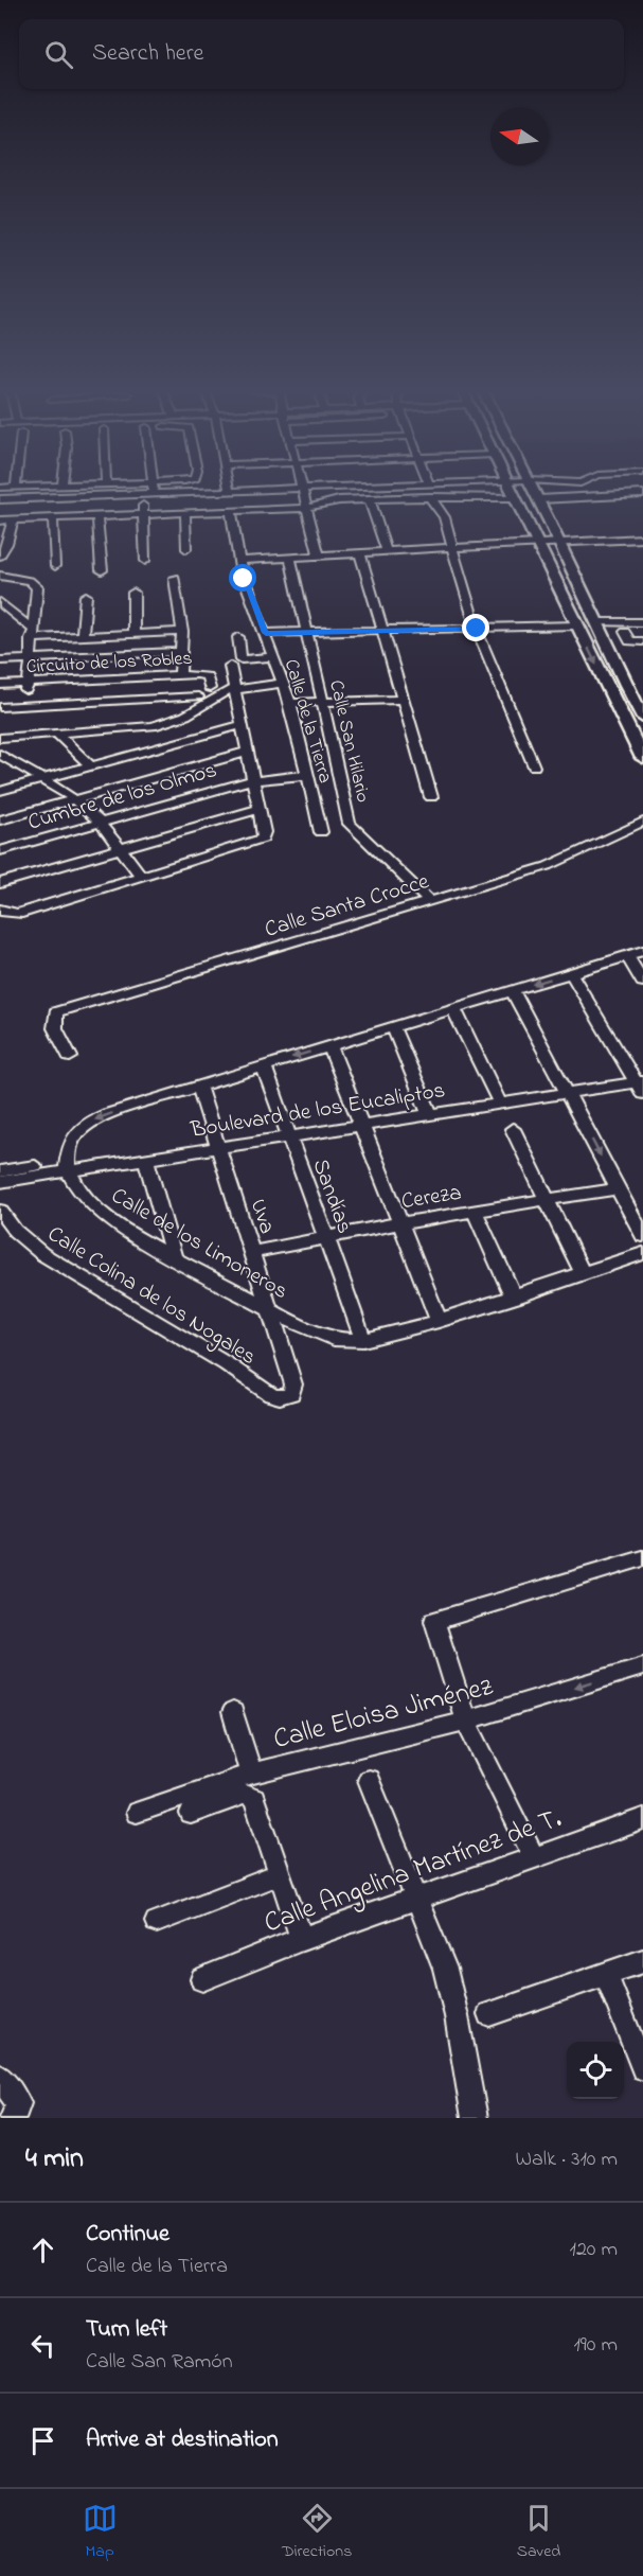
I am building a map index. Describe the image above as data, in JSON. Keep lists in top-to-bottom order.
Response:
{
  "streets": {
    "street": [
      "Circuito de los Robles",
      "Calle de la Tierra",
      "Calle San Hilario",
      "Cumbre de los Olmos",
      "Calle Santa Crocce",
      "Boulevard de los Eucaliptos",
      "Sandías",
      "Cereza",
      "Uva",
      "Calle de los Limoneros",
      "Calle Colina de los Nogales",
      "Calle Eloisa Jiménez",
      "Calle Angelina Martínez de T."
    ]
  },
  "crossings": [
    ["Calle de la Tierra", "Cumbre de los Olmos"],
    ["Calle San Hilario", "Calle Santa Crocce"],
    ["Boulevard de los Eucaliptos", "Sandías"],
    ["Boulevard de los Eucaliptos", "Uva"],
    ["Boulevard de los Eucaliptos", "Calle de los Limoneros"],
    ["Sandías", "Cereza"],
    ["Sandías", "Calle de los Limoneros"],
    ["Cereza", "Uva"],
    ["Uva", "Calle de los Limoneros"],
    ["Uva", "Calle Colina de los Nogales"]
  ],
  "one_way": ["Calle Eloisa Jiménez"],
  "north": "left",
  "page": {
    "search": "Search here",
    "heading": ["4 min", "Walk · 310 m"],
    "list": [
      ["Continue", "Calle de la Tierra", "120 m"],
      ["Turn left", "Calle San Ramón", "190 m"],
      "Arrive at destination"
    ],
    "nav": ["Map", "Directions", "Saved"]
  }
}
